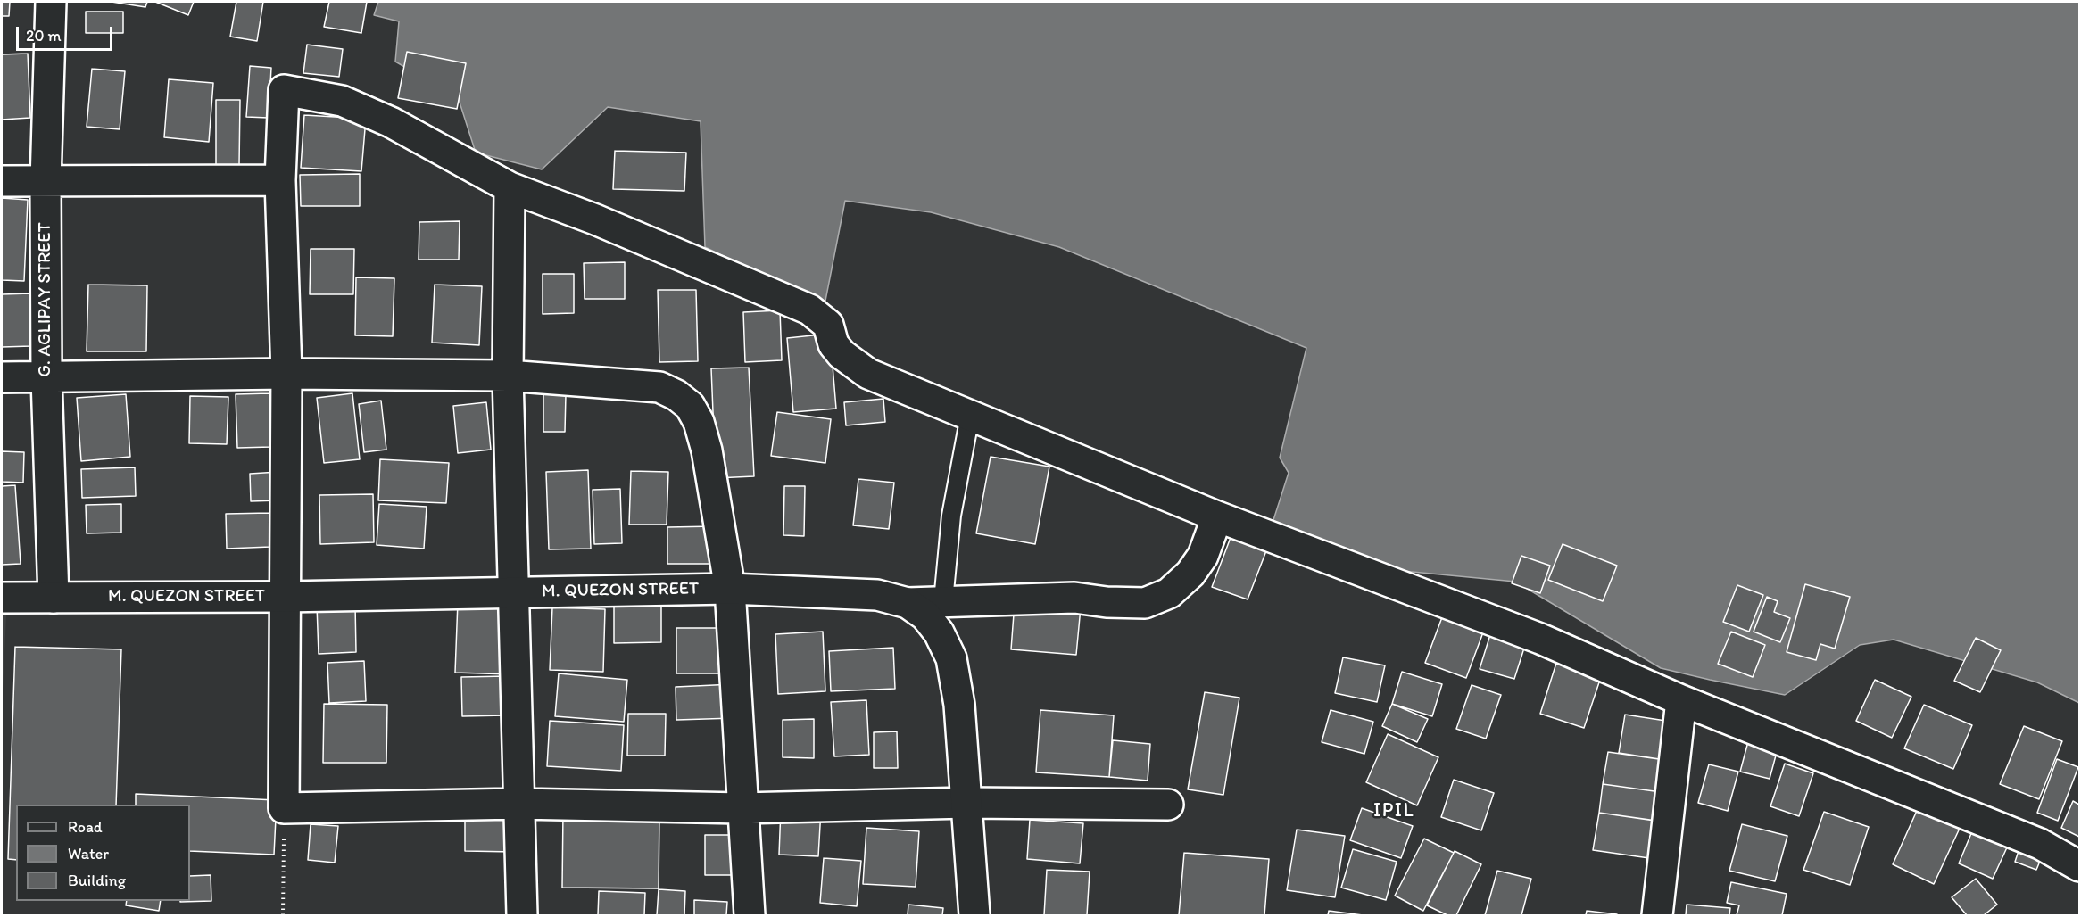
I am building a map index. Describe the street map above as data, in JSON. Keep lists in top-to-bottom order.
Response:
{
  "streets": {
    "street": ["G. AGLIPAY STREET", "M. QUEZON STREET"]
  },
  "crossings": [
    ["G. AGLIPAY STREET", "M. QUEZON STREET"]
  ],
  "districts": ["IPIL"],
  "legend": ["Road", "Water", "Building"],
  "scale_bar": "20 m"
}
